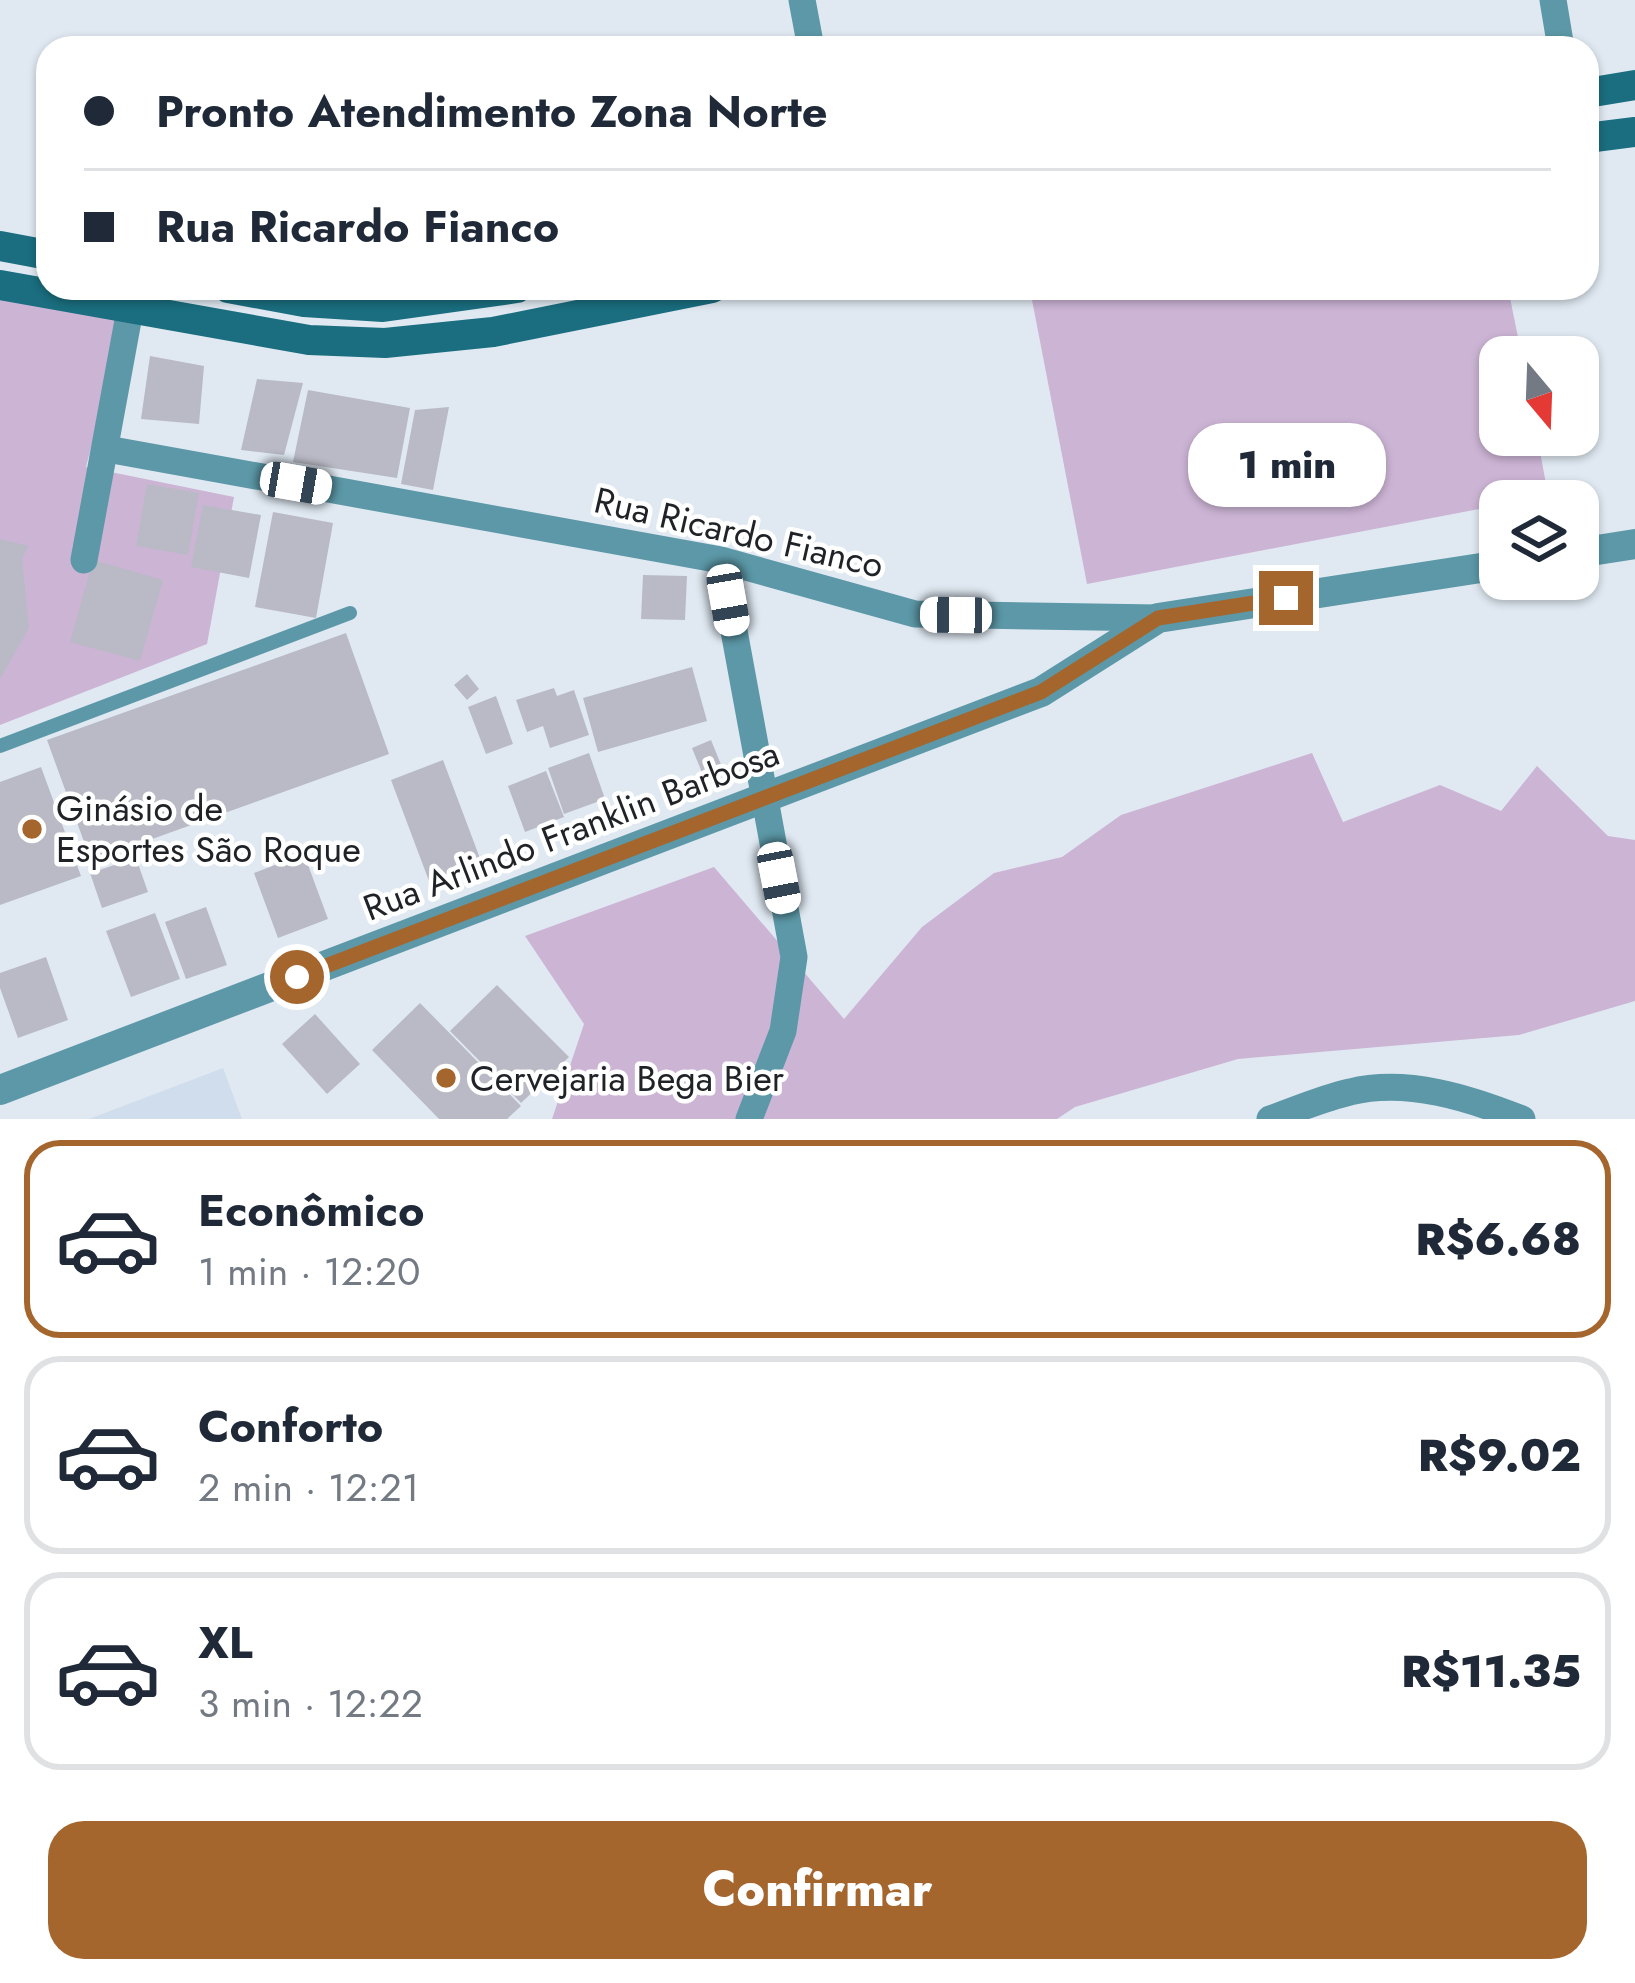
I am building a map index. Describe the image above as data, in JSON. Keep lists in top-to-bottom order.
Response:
{
  "streets": {
    "street": ["Rua Ricardo Fianco", "Rua Arlindo Franklin Barbosa"]
  },
  "crossings": [
    ["Rua Ricardo Fianco", "Rua Arlindo Franklin Barbosa"]
  ],
  "places": ["Ginásio de Esportes São Roque", "Cervejaria Bega Bier"],
  "north": "bottom",
  "page": {
    "banner": ["Pronto Atendimento Zona Norte", "Rua Ricardo Fianco"],
    "bubble": "1 min",
    "list": [
      {
        "name": "Econômico",
        "note": "1 min · 12:20",
        "value": "R$6.68"
      },
      {
        "name": "Conforto",
        "note": "2 min · 12:21",
        "value": "R$9.02"
      },
      {
        "name": "XL",
        "note": "3 min · 12:22",
        "value": "R$11.35"
      }
    ],
    "buttons": "Confirmar"
  }
}
